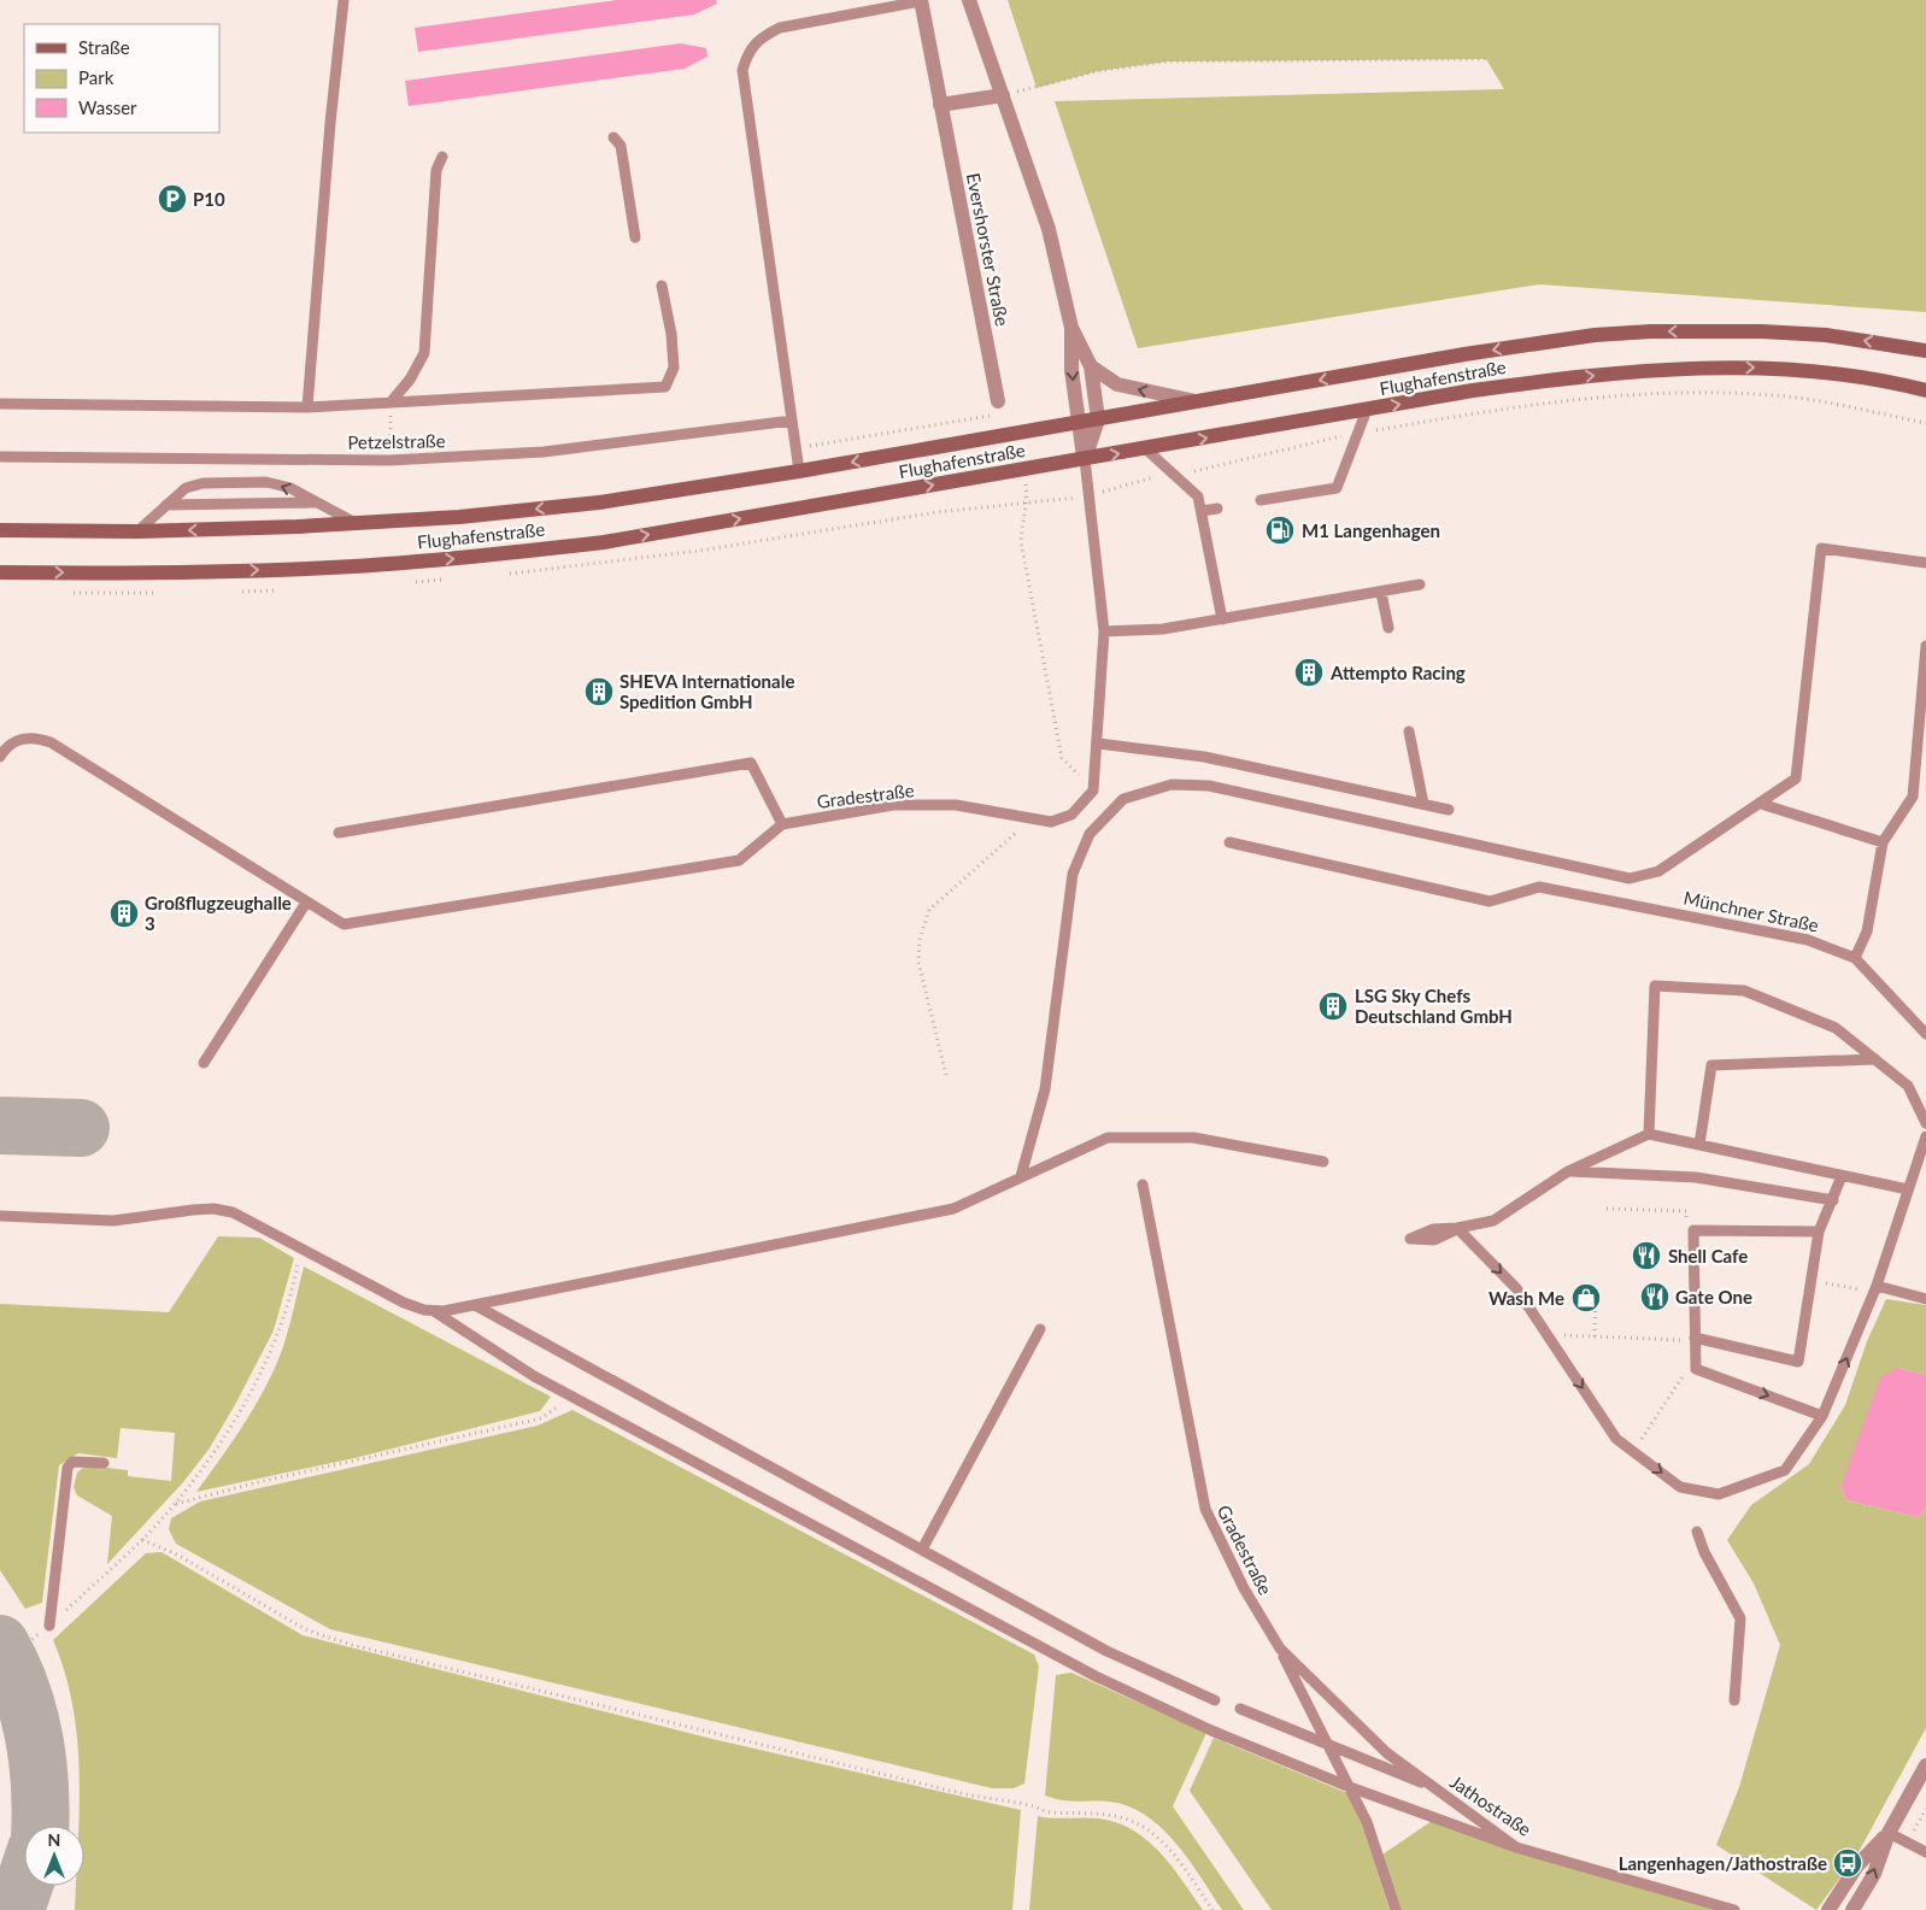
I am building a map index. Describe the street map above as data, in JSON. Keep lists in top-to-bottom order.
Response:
{
  "streets": {
    "main road": ["Flughafenstraße"],
    "street": ["Evershorster Straße"],
    "lane": [
      "Petzelstraße",
      "Gradestraße",
      "Münchner Straße",
      "Jathostraße"
    ]
  },
  "crossings": [
    ["Gradestraße", "Jathostraße"]
  ],
  "places": {
    "parking": ["P10"],
    "fuel station": ["M1 Langenhagen"],
    "building": [
      "Attempto Racing",
      "SHEVA Internationale Spedition GmbH",
      "Großflugzeughalle 3",
      "LSG Sky Chefs Deutschland GmbH"
    ],
    "restaurant": ["Shell Cafe", "Gate One"],
    "shop": ["Wash Me"],
    "bus stop": ["Langenhagen/Jathostraße"]
  },
  "legend": ["Straße", "Park", "Wasser"],
  "north": "top"
}
